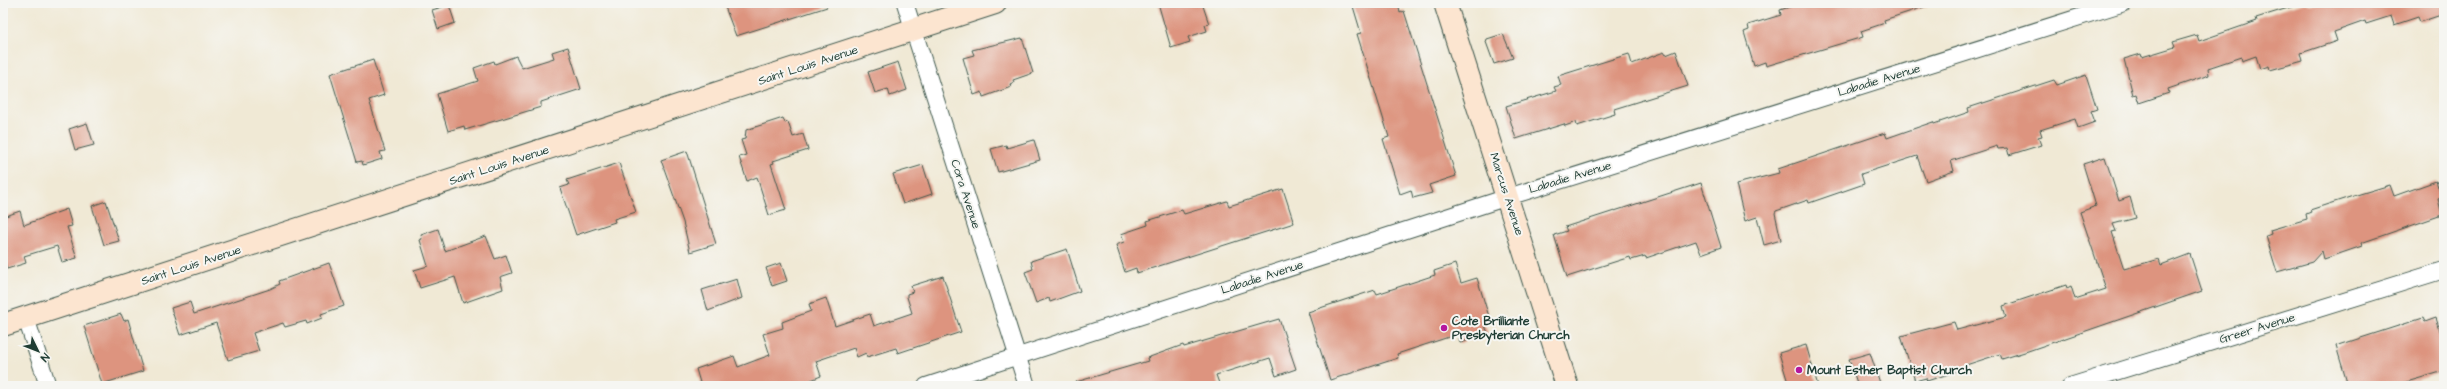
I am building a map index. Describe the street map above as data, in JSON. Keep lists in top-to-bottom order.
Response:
{
  "streets": {
    "street": [
      "Saint Louis Avenue",
      "Labadie Avenue",
      "Cora Avenue",
      "Marcus Avenue",
      "Greer Avenue"
    ]
  },
  "crossings": [
    ["Saint Louis Avenue", "Cora Avenue"],
    ["Labadie Avenue", "Cora Avenue"],
    ["Labadie Avenue", "Marcus Avenue"]
  ],
  "places": ["Cote Brilliante Presbyterian Church", "Mount Esther Baptist Church"],
  "north": "bottom right"
}
